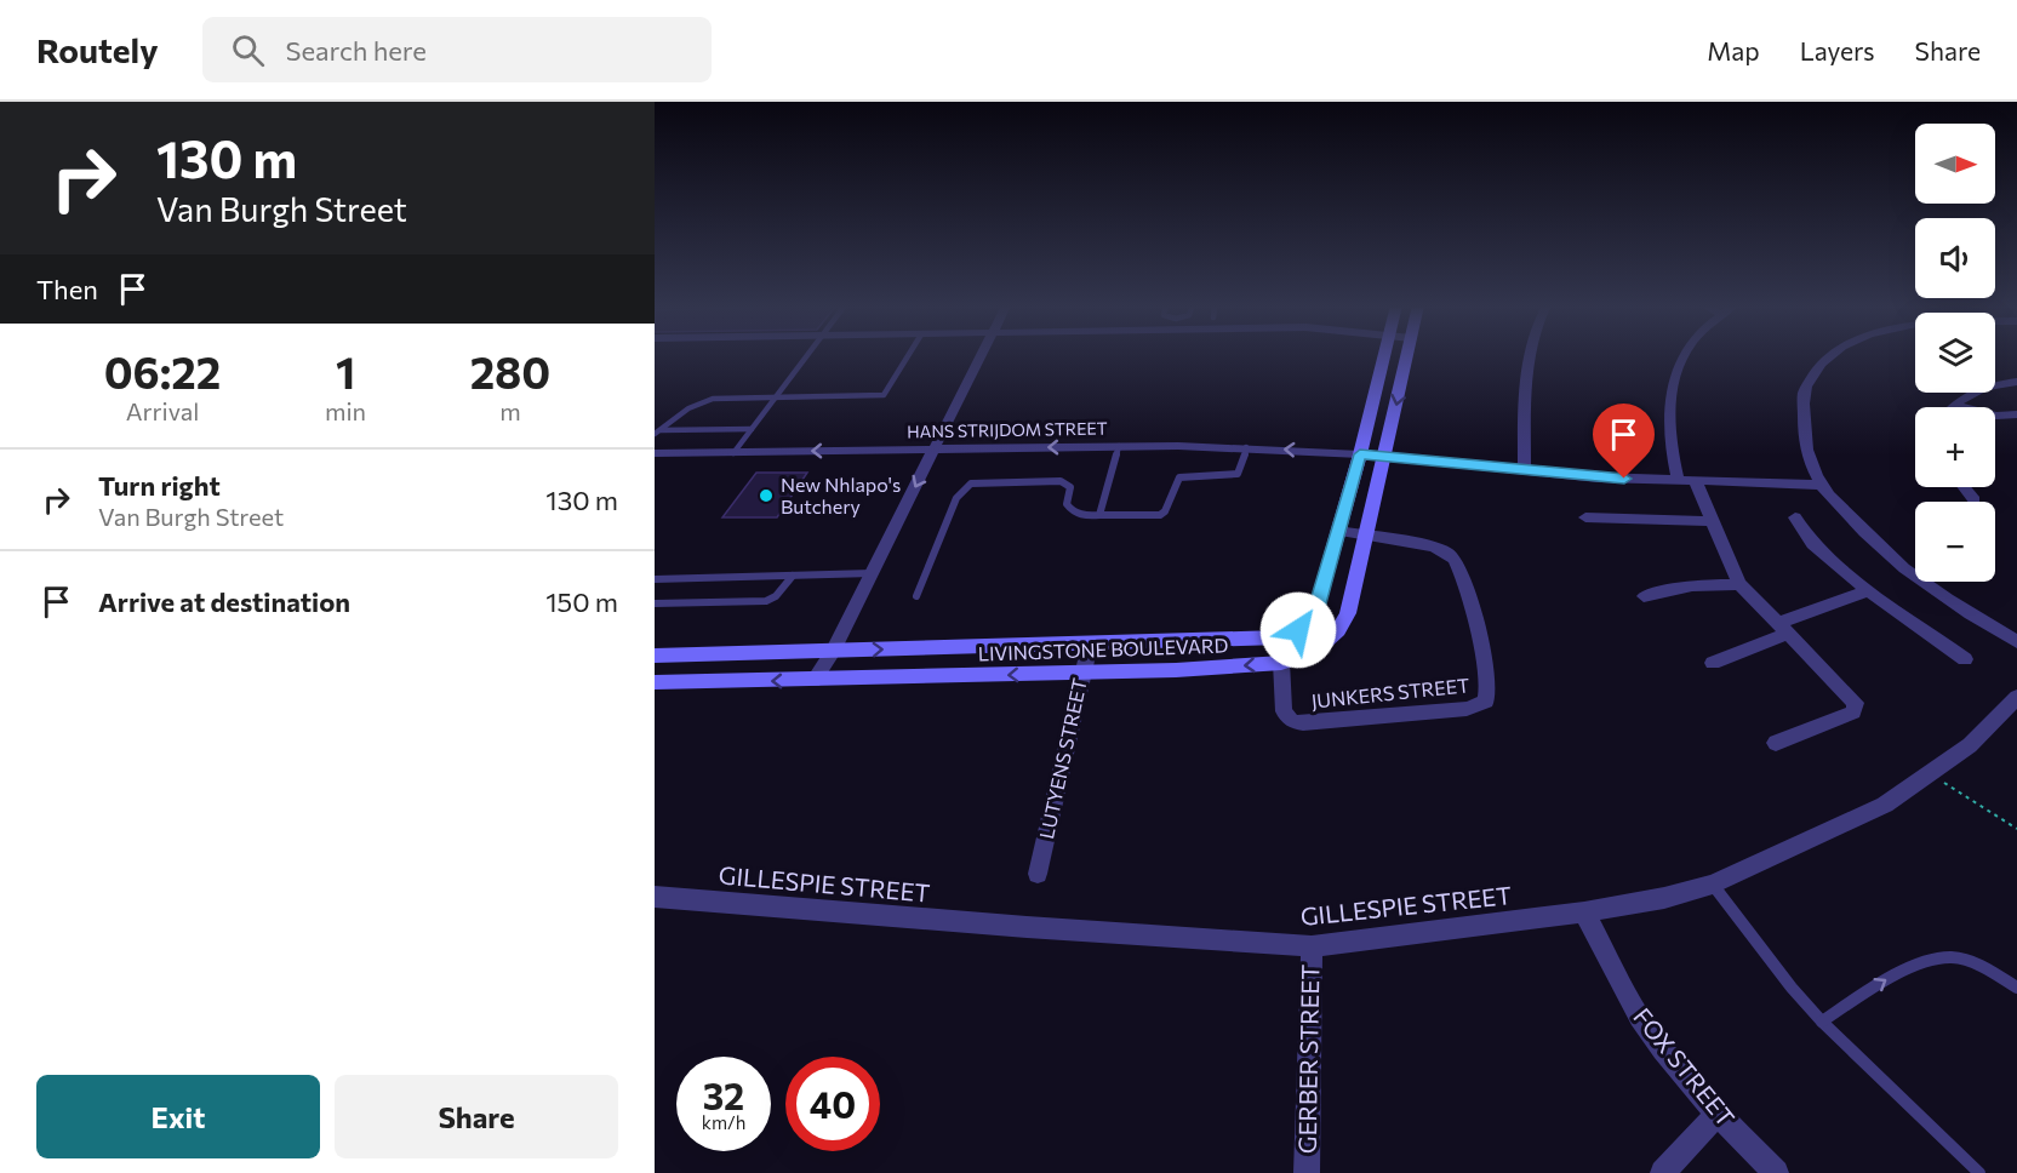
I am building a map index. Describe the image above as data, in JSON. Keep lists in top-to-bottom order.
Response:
{
  "streets": {
    "street": [
      "HANS STRIJDOM STREET",
      "LIVINGSTONE BOULEVARD",
      "JUNKERS STREET",
      "LUTYENS STREET",
      "GILLESPIE STREET",
      "GERBER STREET",
      "FOX STREET"
    ]
  },
  "crossings": [
    ["HANS STRIJDOM STREET", "LIVINGSTONE BOULEVARD"],
    ["LIVINGSTONE BOULEVARD", "JUNKERS STREET"],
    ["LIVINGSTONE BOULEVARD", "LUTYENS STREET"],
    ["GILLESPIE STREET", "GERBER STREET"],
    ["GILLESPIE STREET", "FOX STREET"]
  ],
  "one_way": ["HANS STRIJDOM STREET"],
  "places": ["New Nhlapo's Butchery"],
  "north": "right",
  "page": {
    "header": "Routely",
    "search": "Search here",
    "nav": ["Map", "Layers", "Share"],
    "turn": ["130 m", "Van Burgh Street"],
    "map_buttons": ["+", "−"],
    "then": "Then",
    "eta": [
      "06:22",
      "Arrival",
      "1",
      "min",
      "280",
      "m"
    ],
    "list": [
      {
        "name": "Turn right",
        "note": "Van Burgh Street",
        "value": "130 m"
      },
      {
        "name": "Arrive at destination",
        "value": "150 m"
      }
    ],
    "speed": "32 km/h",
    "limit": "40",
    "buttons": ["Exit", "Share"]
  }
}
